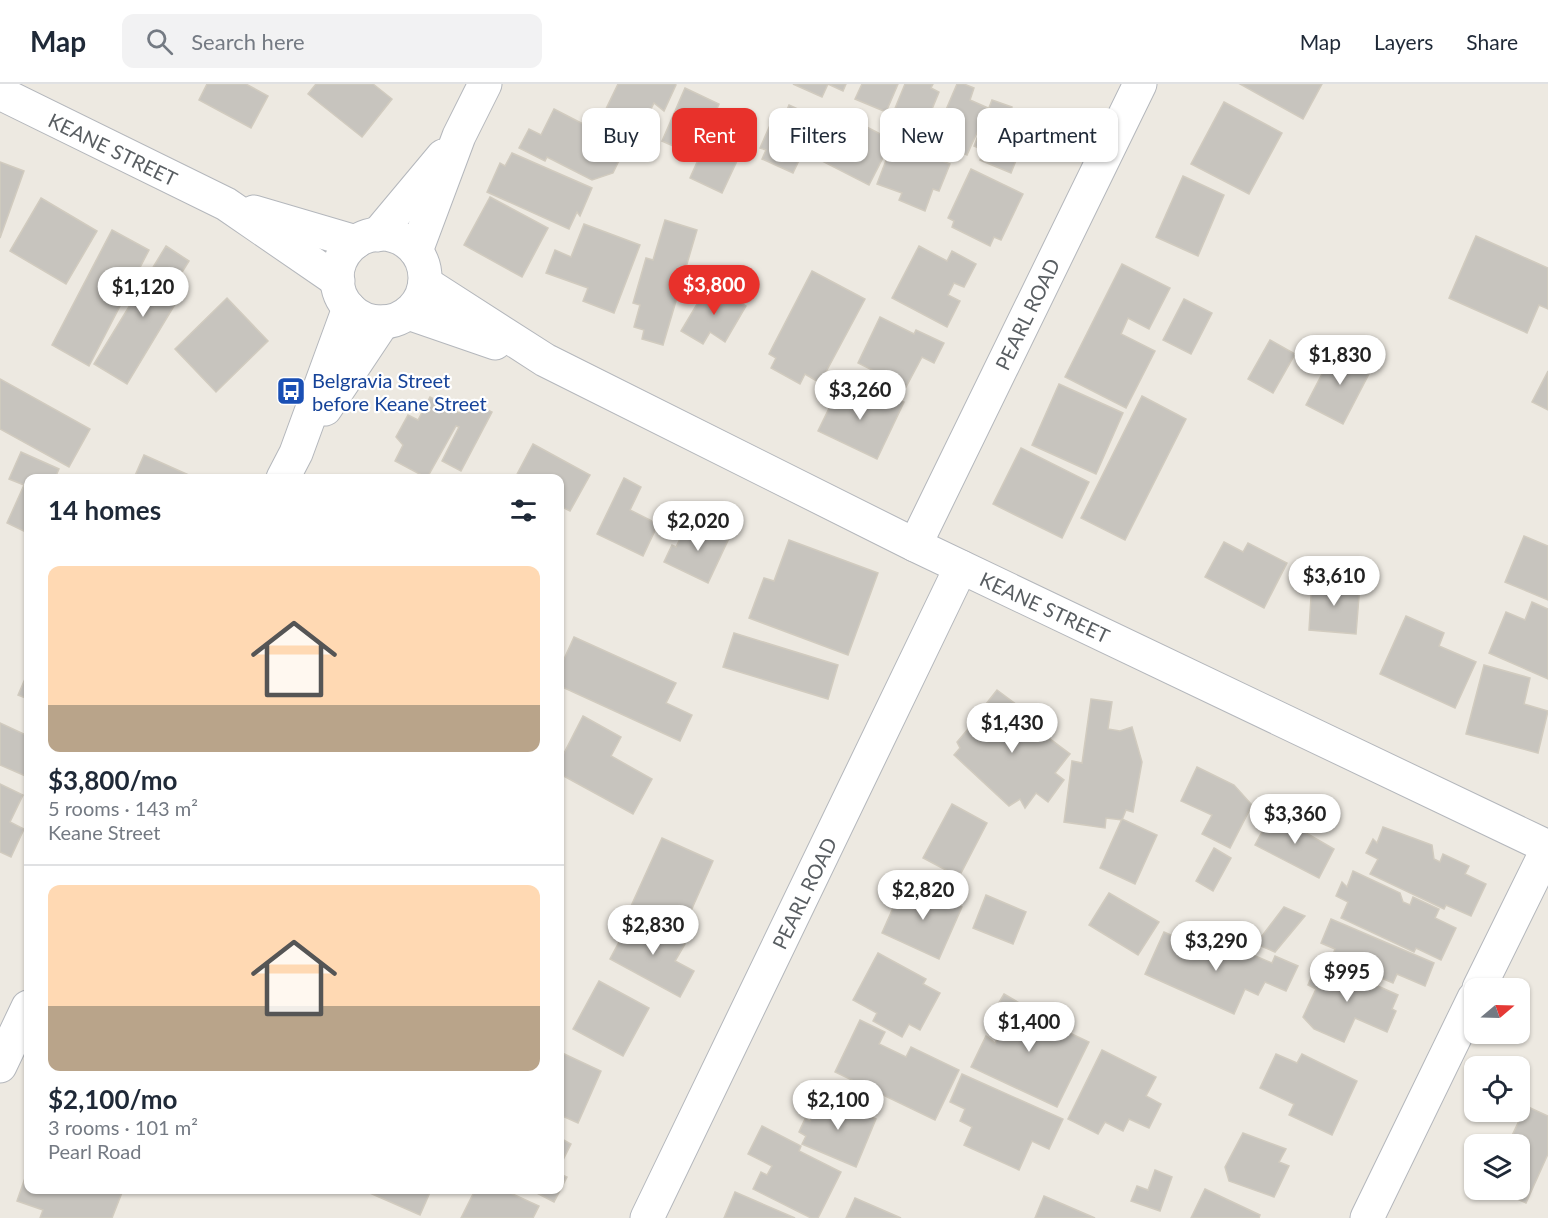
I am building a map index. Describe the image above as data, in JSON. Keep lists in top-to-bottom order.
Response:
{
  "streets": {
    "street": ["KEANE STREET", "PEARL ROAD"]
  },
  "crossings": [
    ["KEANE STREET", "PEARL ROAD"]
  ],
  "places": {
    "bus stop": ["Belgravia Street before Keane Street"]
  },
  "north": "right",
  "page": {
    "header": "Map",
    "search": "Search here",
    "nav": ["Map", "Layers", "Share"],
    "chip": [
      "Buy",
      "Rent",
      "Filters",
      "New",
      "Apartment"
    ],
    "price": [
      "$3,800",
      "$1,120",
      "$1,830",
      "$3,260",
      "$2,020",
      "$3,610",
      "$1,430",
      "$3,360",
      "$2,820",
      "$2,830",
      "$3,290",
      "$995",
      "$1,400",
      "$2,100"
    ],
    "heading": "14 homes",
    "list": [
      {
        "name": "$3,800/mo",
        "note": "5 rooms · 143 m² · Keane Street"
      },
      {
        "name": "$2,100/mo",
        "note": "3 rooms · 101 m² · Pearl Road"
      }
    ]
  }
}
